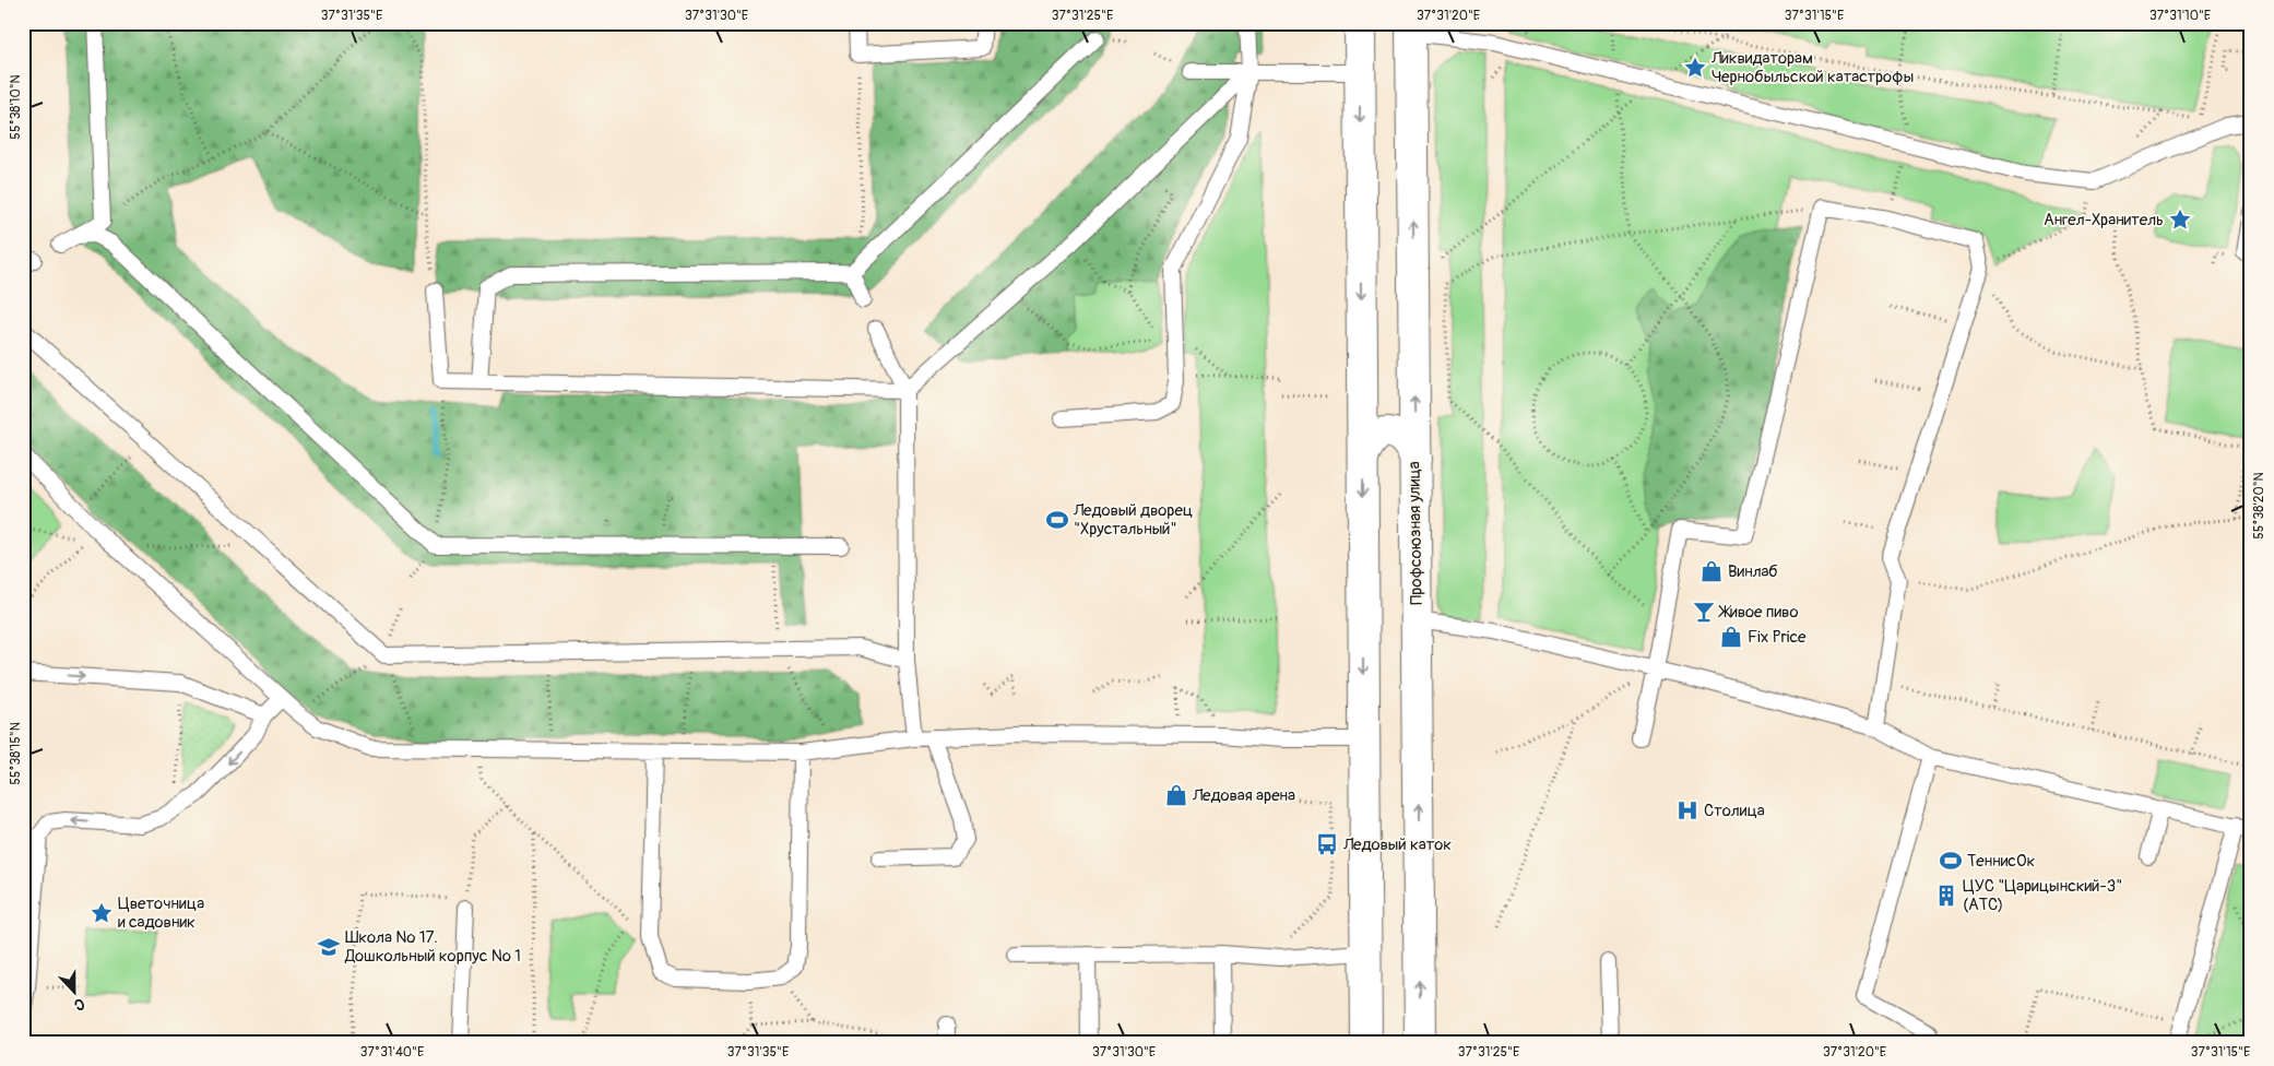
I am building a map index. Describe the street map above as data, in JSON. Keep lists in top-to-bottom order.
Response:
{
  "streets": {
    "main road": ["Профсоюзная улица"]
  },
  "places": {
    "place": ["Ликвидаторам Чернобыльской катастрофы", "Ангел-Хранитель", "Цветочница и садовник"],
    "sports": ["Ледовый дворец \"Хрустальный\"", "ТеннисОк"],
    "shop": ["Винлаб", "Fix Price", "Ледовая арена"],
    "bar": ["Живое пиво"],
    "hospital": ["Столица"],
    "bus stop": ["Ледовый каток"],
    "building": ["ЦУС \"Царицынский-3\" (АТС)"],
    "school or university": ["Школа № 17. Дошкольный корпус № 1"]
  },
  "north": "bottom",
  "coordinates": [
    "37°31'35\"E",
    "37°31'30\"E",
    "37°31'25\"E",
    "37°31'20\"E",
    "37°31'15\"E",
    "37°31'10\"E",
    "55°38'10\"N",
    "55°38'20\"N",
    "55°38'15\"N",
    "37°31'40\"E"
  ]
}
